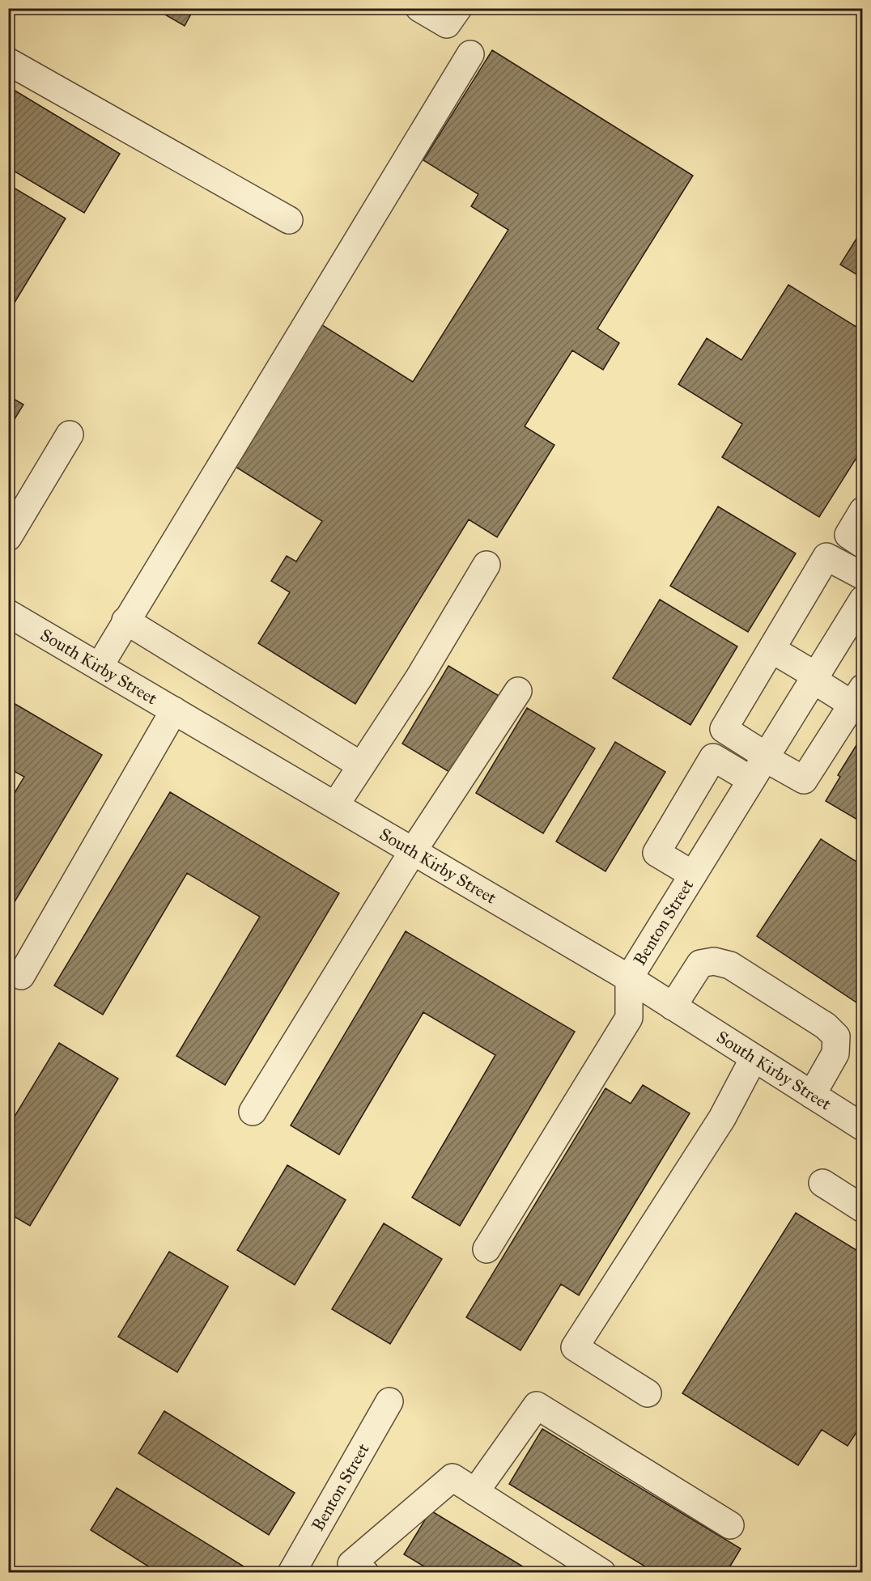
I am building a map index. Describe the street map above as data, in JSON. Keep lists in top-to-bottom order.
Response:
{
  "streets": {
    "street": ["South Kirby Street", "Benton Street"]
  },
  "crossings": [
    ["South Kirby Street", "Benton Street"]
  ]
}
